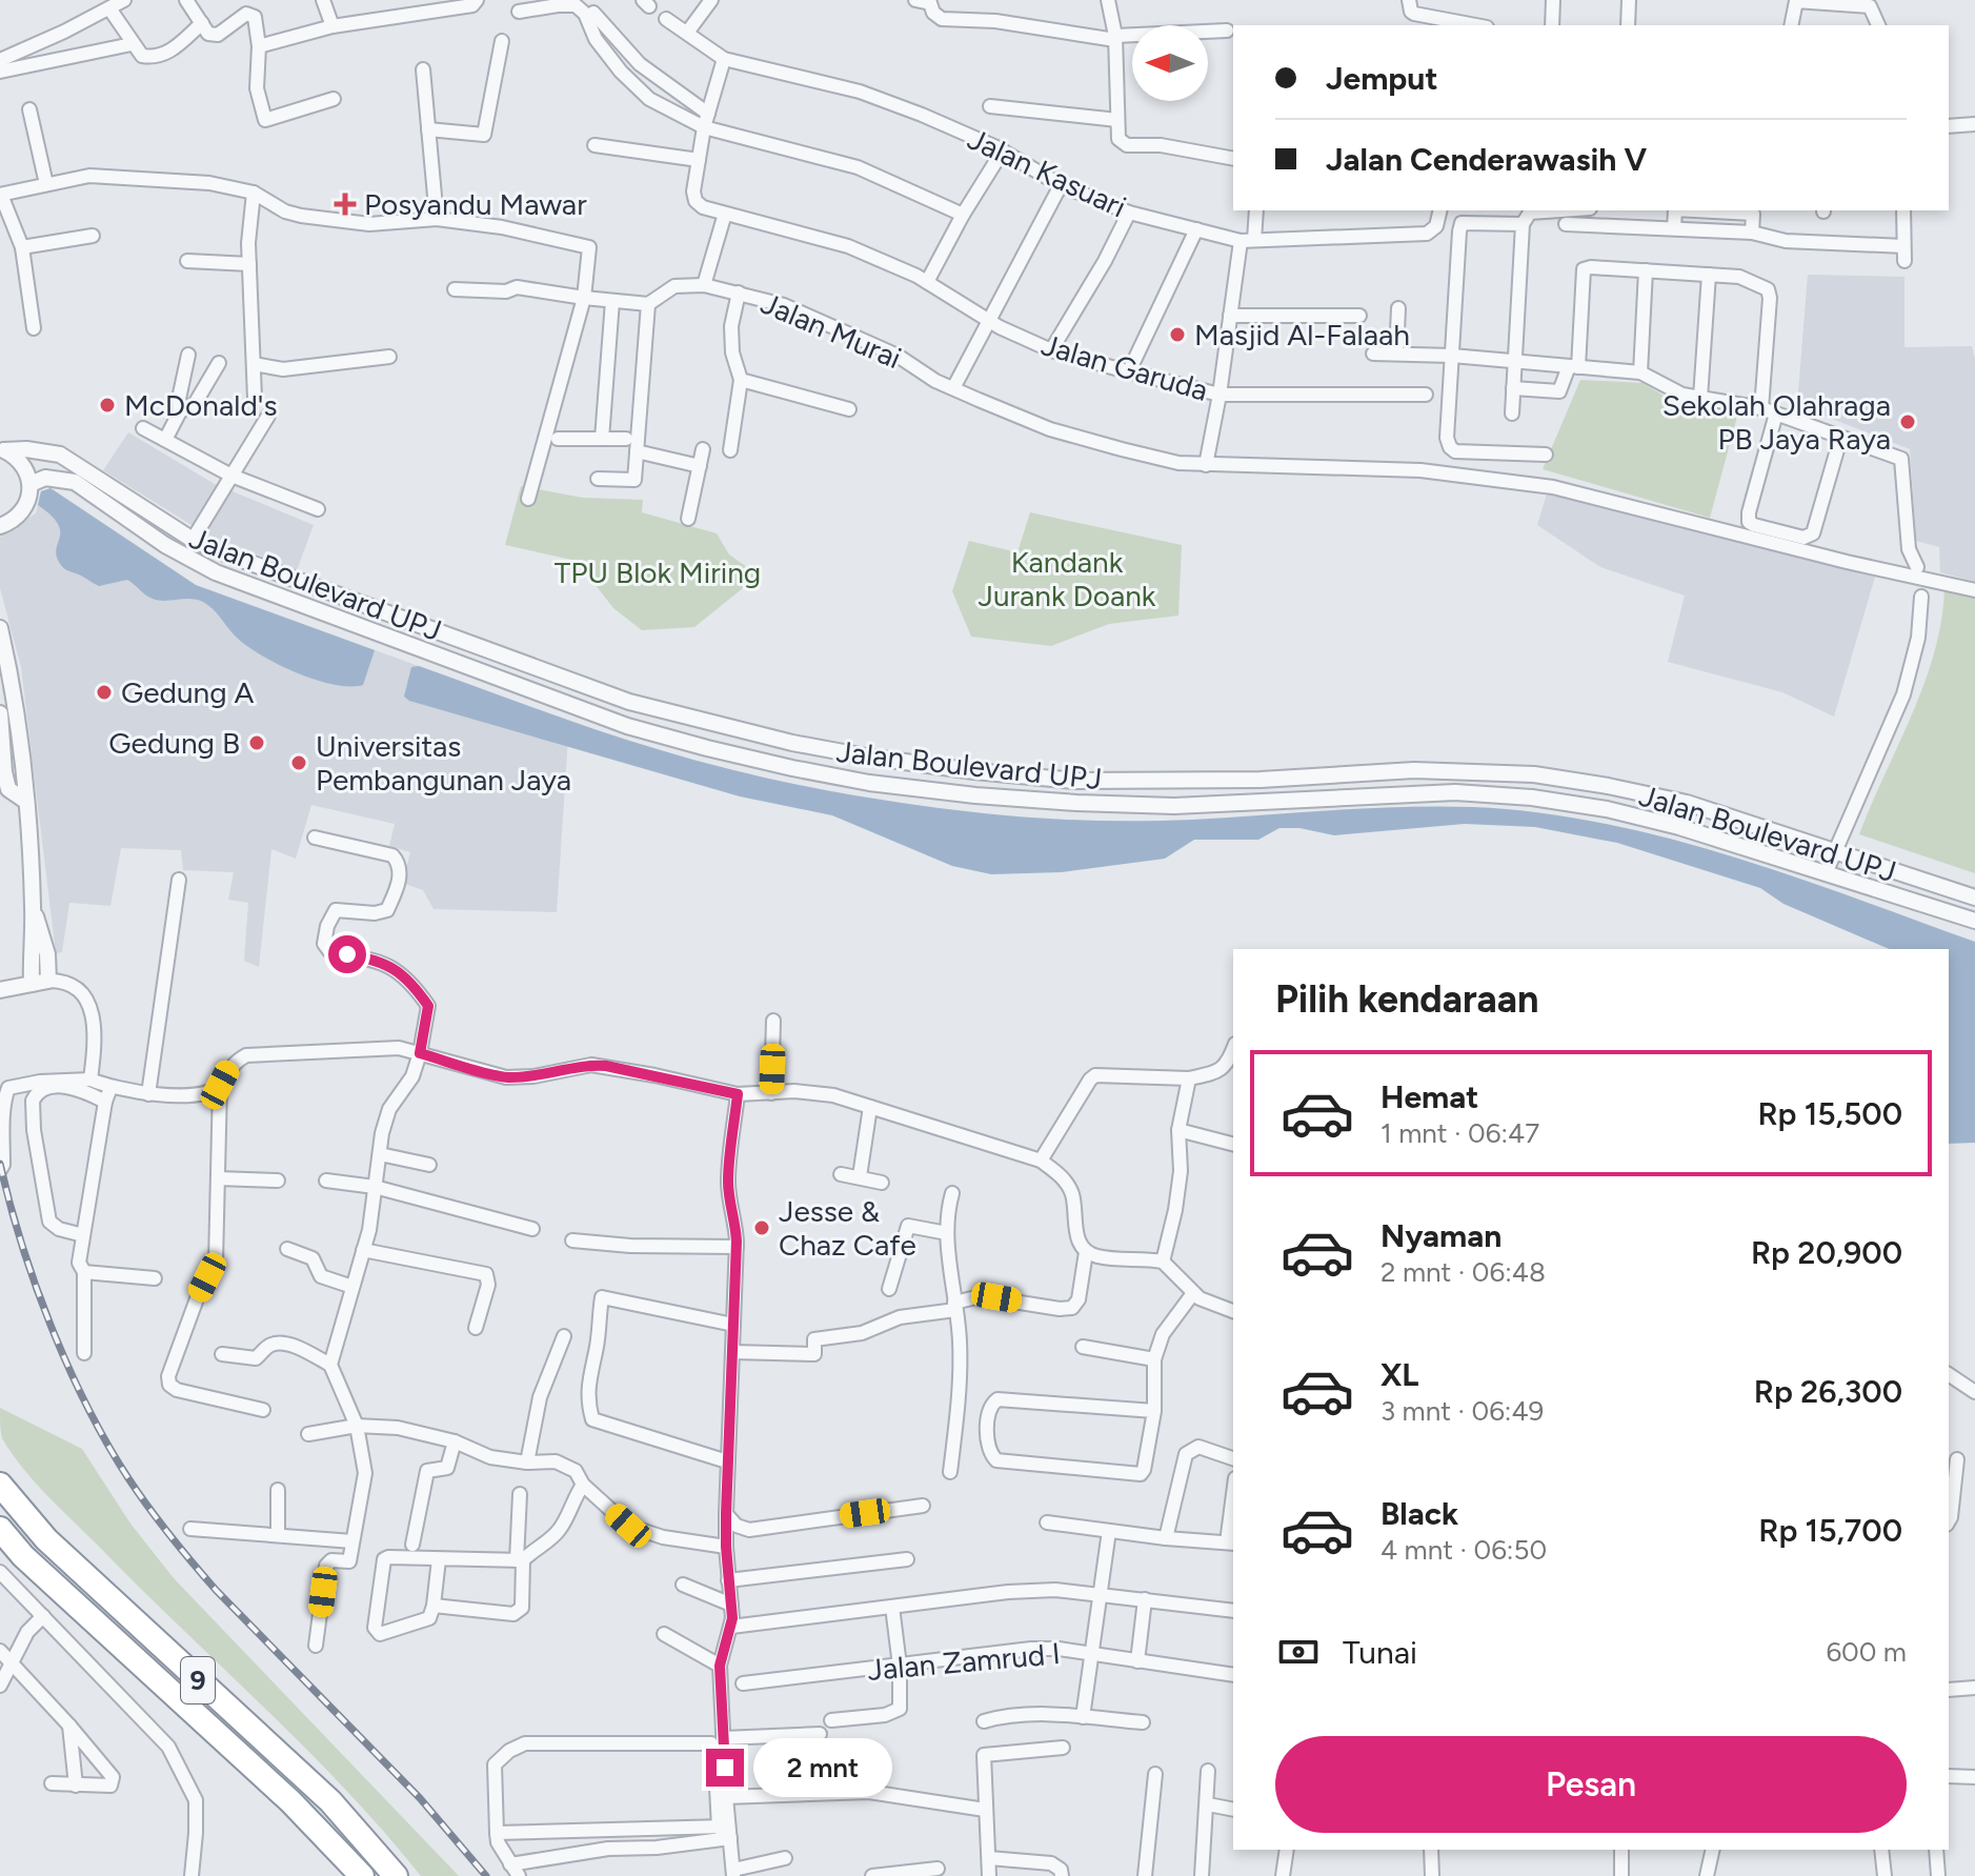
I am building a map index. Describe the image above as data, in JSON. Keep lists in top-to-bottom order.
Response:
{
  "streets": {
    "highway": ["9"],
    "street": [
      "Jalan Kasuari",
      "Jalan Murai",
      "Jalan Garuda",
      "Jalan Boulevard UPJ",
      "Jalan Zamrud I"
    ]
  },
  "parks": ["Kandank Jurank Doank", "TPU Blok Miring"],
  "places": {
    "health": ["Posyandu Mawar"],
    "other": [
      "Masjid Al-Falaah",
      "McDonald's",
      "Sekolah Olahraga PB Jaya Raya",
      "Gedung A",
      "Gedung B",
      "Universitas Pembangunan Jaya",
      "Jesse & Chaz Cafe"
    ]
  },
  "north": "left",
  "page": {
    "banner": ["Jemput", "Jalan Cenderawasih V"],
    "heading": "Pilih kendaraan",
    "list": [
      {
        "name": "Hemat",
        "note": "1 mnt · 06:47",
        "value": "Rp 15,500"
      },
      {
        "name": "Nyaman",
        "note": "2 mnt · 06:48",
        "value": "Rp 20,900"
      },
      {
        "name": "XL",
        "note": "3 mnt · 06:49",
        "value": "Rp 26,300"
      },
      {
        "name": "Black",
        "note": "4 mnt · 06:50",
        "value": "Rp 15,700"
      }
    ],
    "pay": ["Tunai", "600 m"],
    "buttons": "Pesan",
    "bubble": "2 mnt"
  }
}
